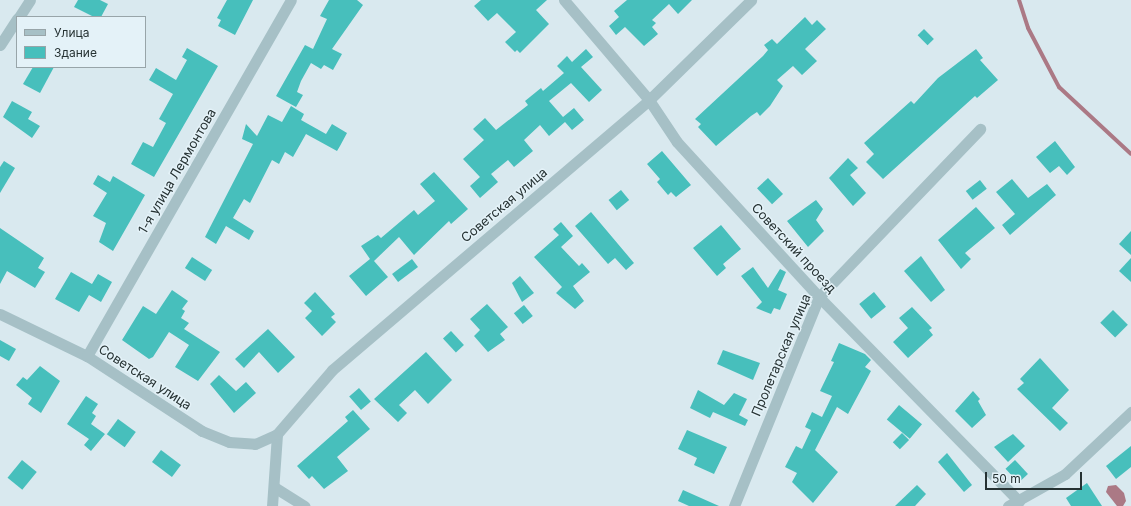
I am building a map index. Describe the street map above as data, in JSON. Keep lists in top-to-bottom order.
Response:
{
  "streets": {
    "street": [
      "1-я улица Лермонтова",
      "Советская улица",
      "Советский проезд",
      "Пролетарская улица"
    ]
  },
  "crossings": [
    ["1-я улица Лермонтова", "Советская улица"],
    ["Советская улица", "Советский проезд"],
    ["Советский проезд", "Пролетарская улица"]
  ],
  "legend": ["Улица", "Здание"],
  "scale_bar": "50 m"
}
